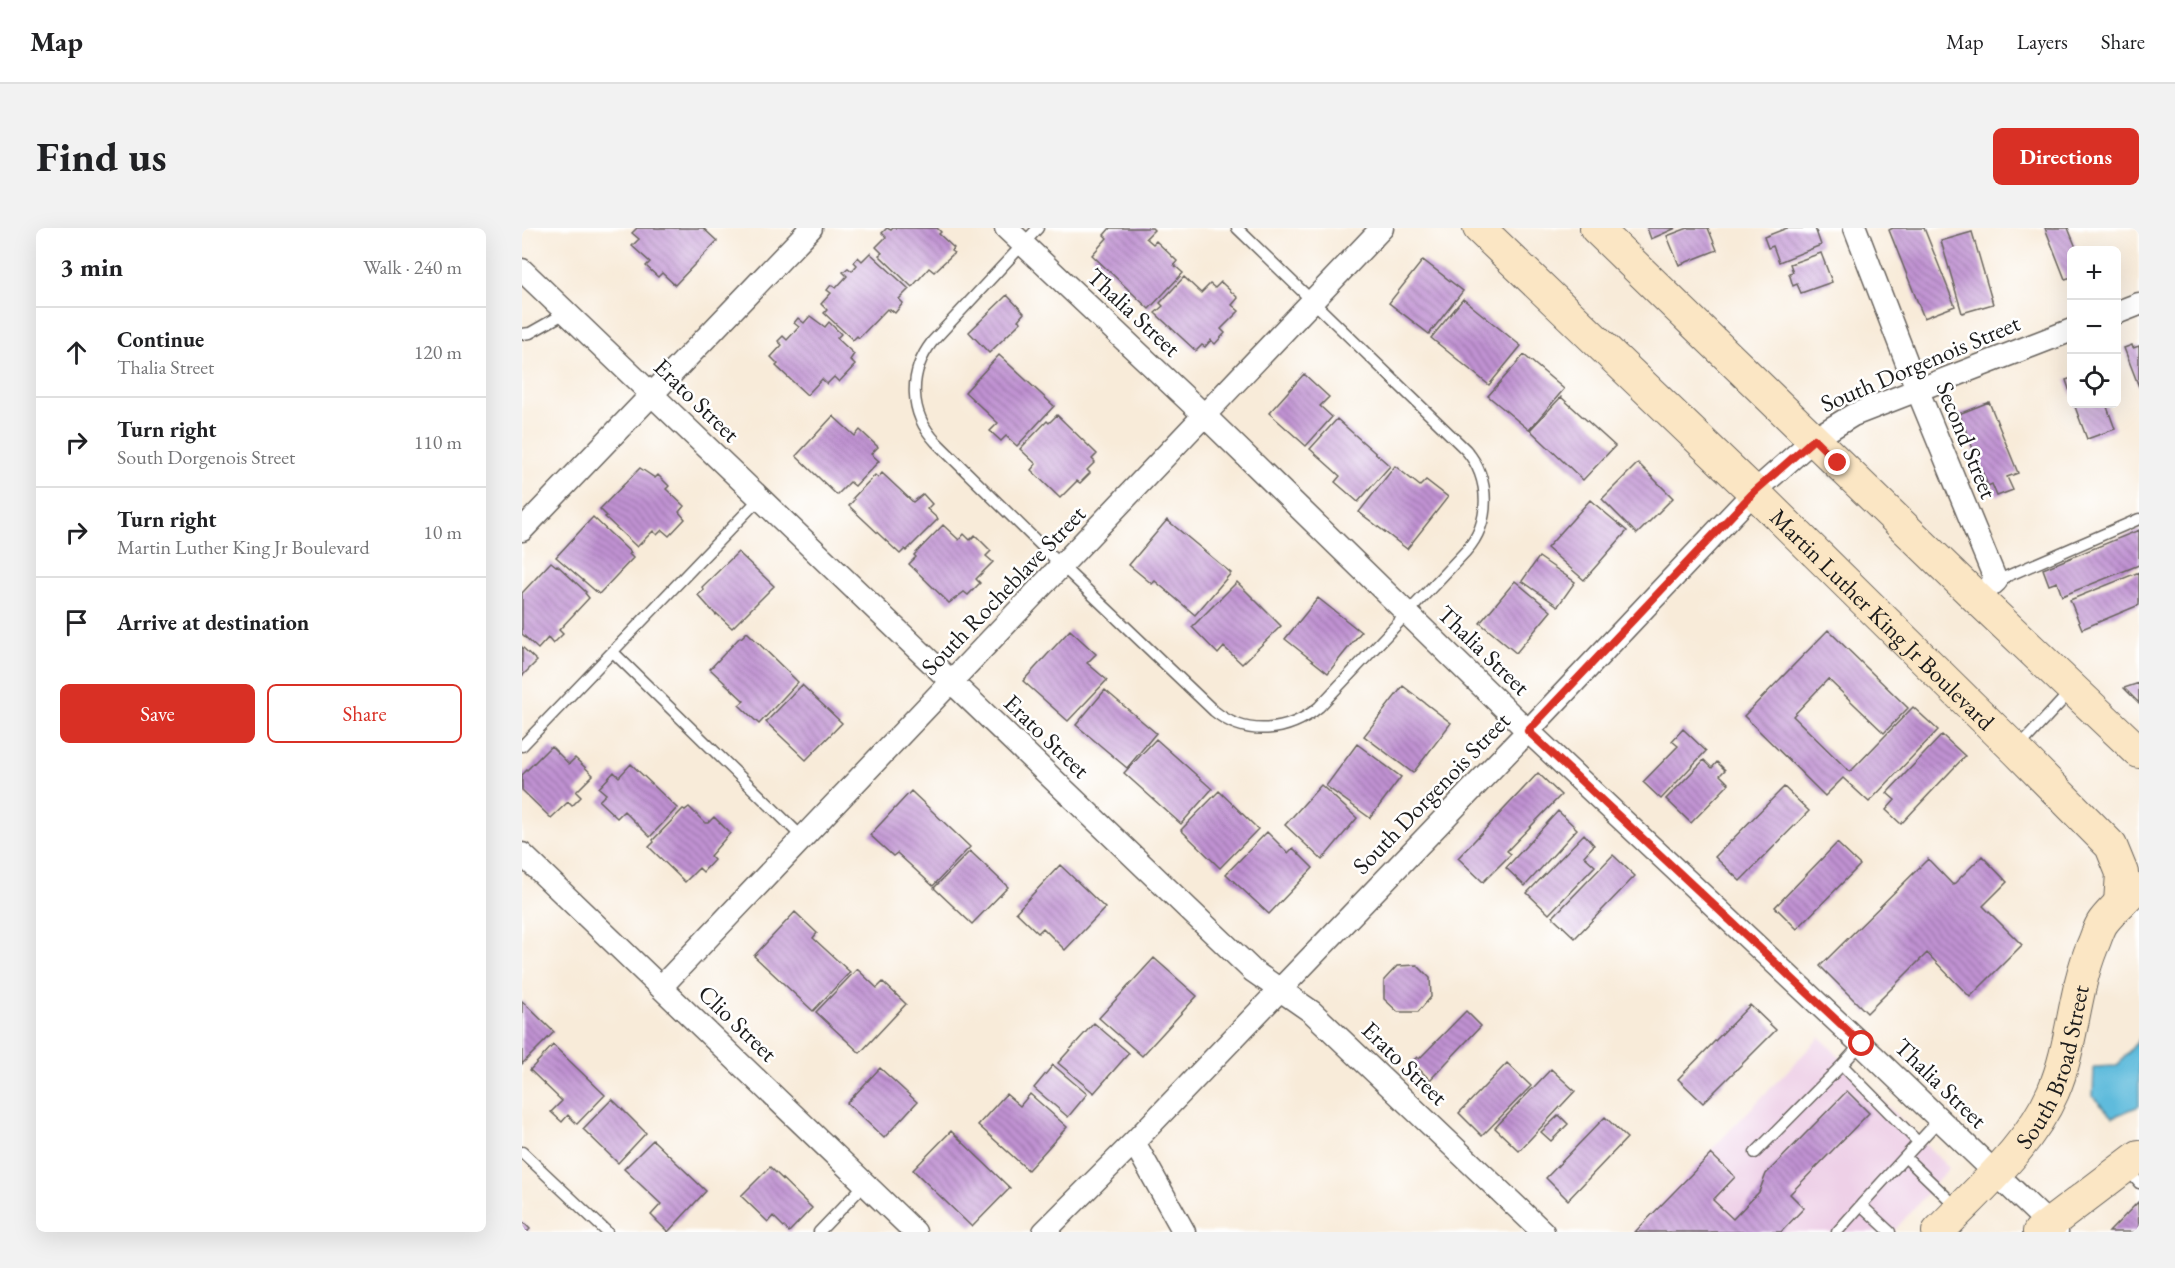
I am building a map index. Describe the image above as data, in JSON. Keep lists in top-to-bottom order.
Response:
{
  "streets": {
    "street": [
      "Thalia Street",
      "South Dorgenois Street",
      "Erato Street",
      "Second Street",
      "South Rocheblave Street",
      "Martin Luther King Jr Boulevard",
      "Clio Street",
      "South Broad Street"
    ]
  },
  "crossings": [
    ["Thalia Street", "South Dorgenois Street"],
    ["Thalia Street", "South Rocheblave Street"],
    ["Thalia Street", "South Broad Street"],
    ["South Dorgenois Street", "Erato Street"],
    ["South Dorgenois Street", "Second Street"],
    ["South Dorgenois Street", "Martin Luther King Jr Boulevard"],
    ["Erato Street", "South Rocheblave Street"],
    ["South Rocheblave Street", "Clio Street"],
    ["Martin Luther King Jr Boulevard", "South Broad Street"]
  ],
  "page": {
    "header": "Map",
    "nav": ["Map", "Layers", "Share"],
    "buttons": [
      "Directions",
      ["Save", "Share"]
    ],
    "title": "Find us",
    "heading": ["3 min", "Walk · 240 m"],
    "map_buttons": ["+", "−"],
    "list": [
      ["Continue", "Thalia Street", "120 m"],
      ["Turn right", "South Dorgenois Street", "110 m"],
      ["Turn right", "Martin Luther King Jr Boulevard", "10 m"],
      "Arrive at destination"
    ]
  }
}
